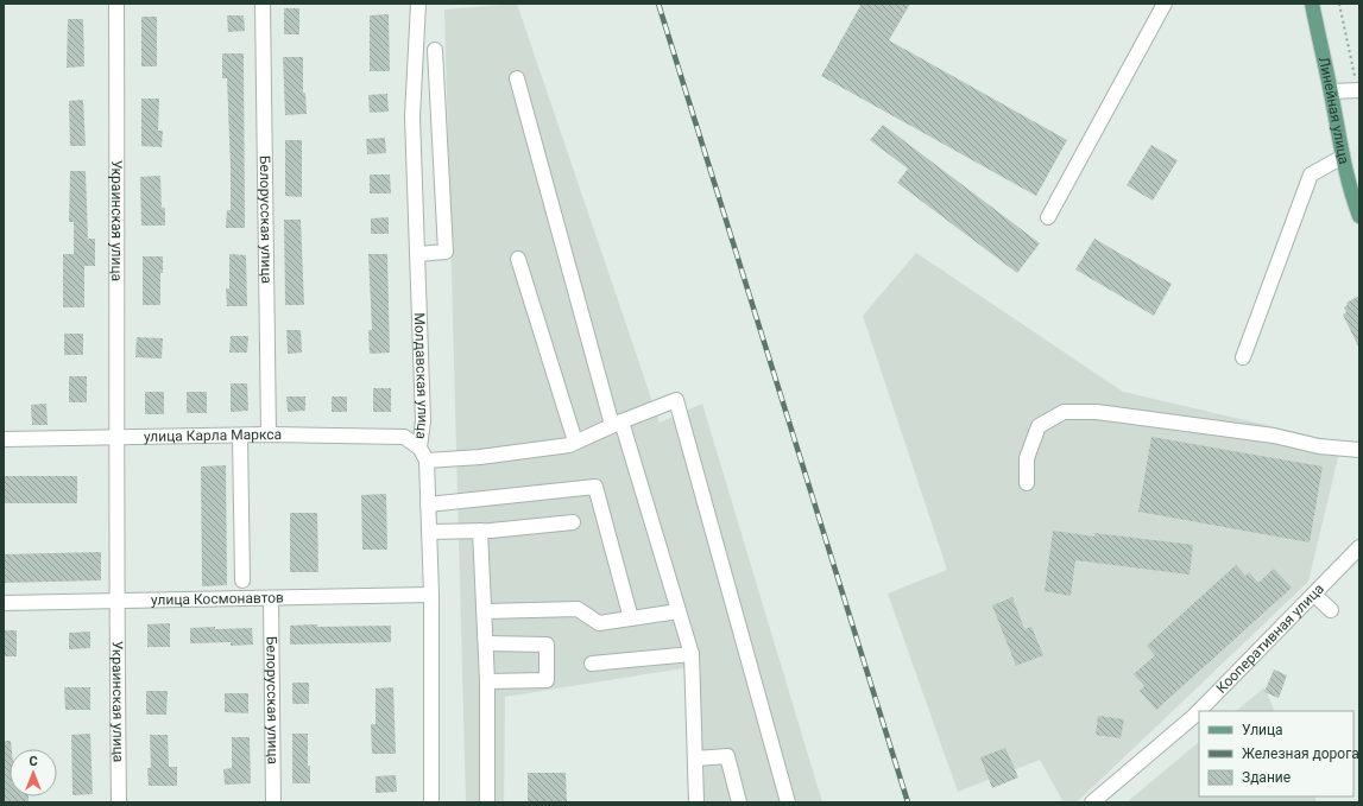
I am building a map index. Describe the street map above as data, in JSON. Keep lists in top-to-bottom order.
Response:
{
  "streets": {
    "main road": ["Линейная улица"],
    "street": [
      "Белорусская улица",
      "Украинская улица",
      "Молдавская улица",
      "улица Карла Маркса",
      "улица Космонавтов",
      "Кооперативная улица"
    ]
  },
  "crossings": [
    ["Белорусская улица", "улица Карла Маркса"],
    ["Белорусская улица", "улица Космонавтов"],
    ["Украинская улица", "улица Карла Маркса"],
    ["Украинская улица", "улица Космонавтов"],
    ["Молдавская улица", "улица Карла Маркса"]
  ],
  "legend": ["Улица", "Железная дорога", "Здание"],
  "north": "top"
}
